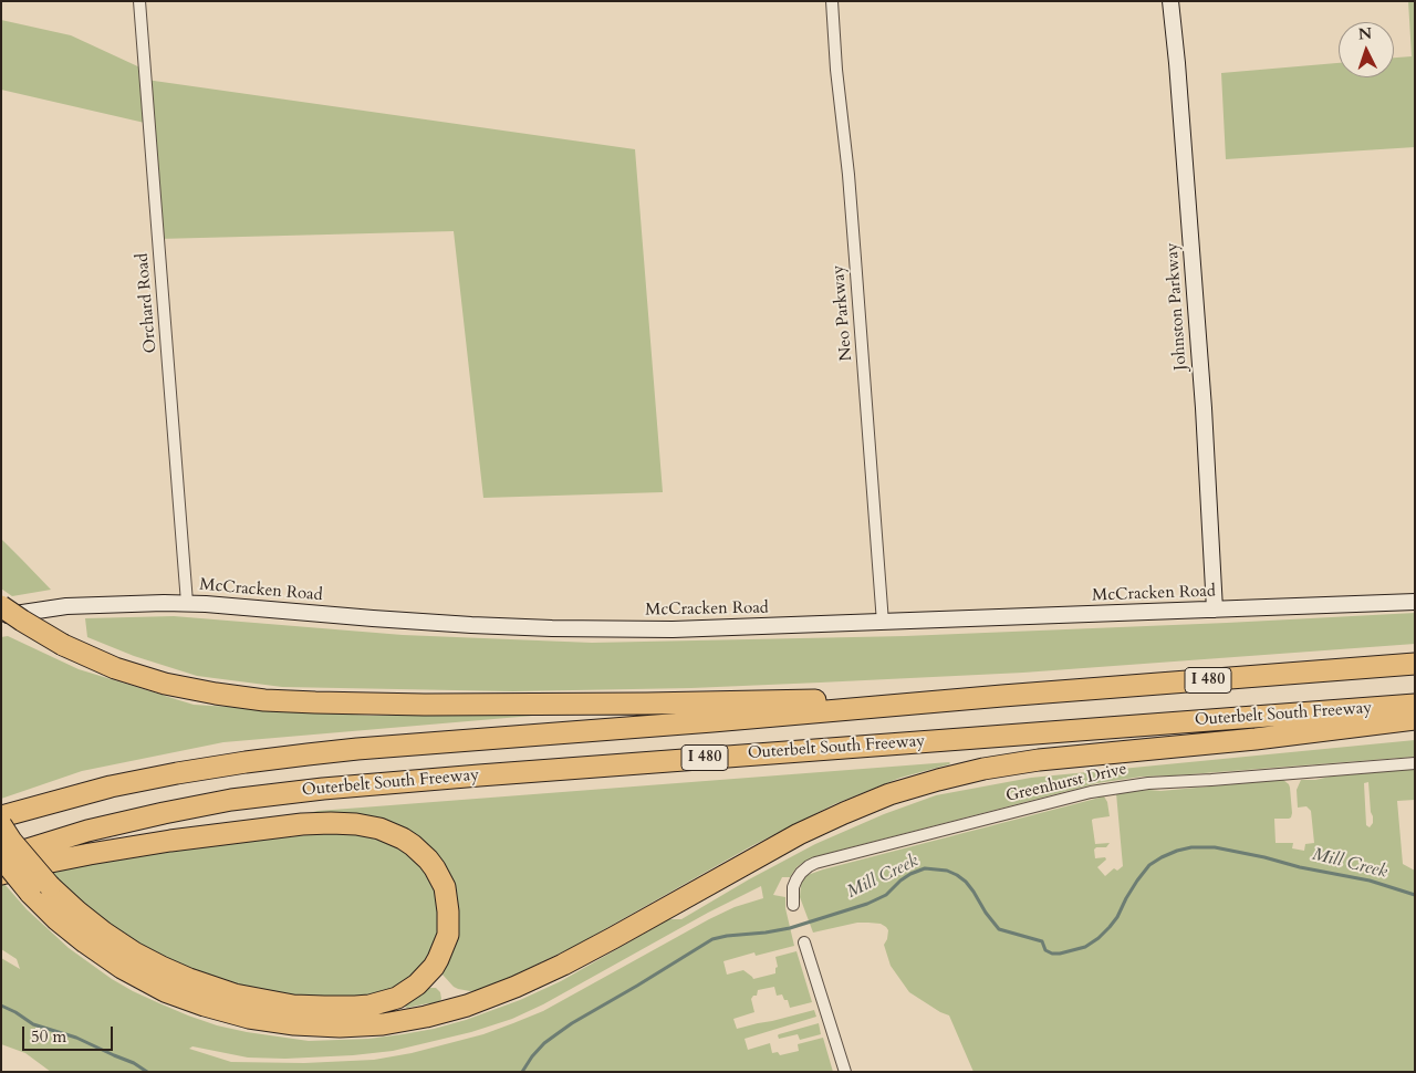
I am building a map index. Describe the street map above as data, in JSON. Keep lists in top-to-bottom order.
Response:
{
  "streets": {
    "highway": ["I 480", "Outerbelt South Freeway"],
    "street": [
      "Orchard Road",
      "Johnston Parkway",
      "Neo Parkway",
      "McCracken Road",
      "Greenhurst Drive"
    ]
  },
  "crossings": [
    ["Orchard Road", "McCracken Road"],
    ["Johnston Parkway", "McCracken Road"],
    ["Neo Parkway", "McCracken Road"]
  ],
  "water": ["Mill Creek"],
  "scale_bar": "50 m",
  "north": "top"
}
